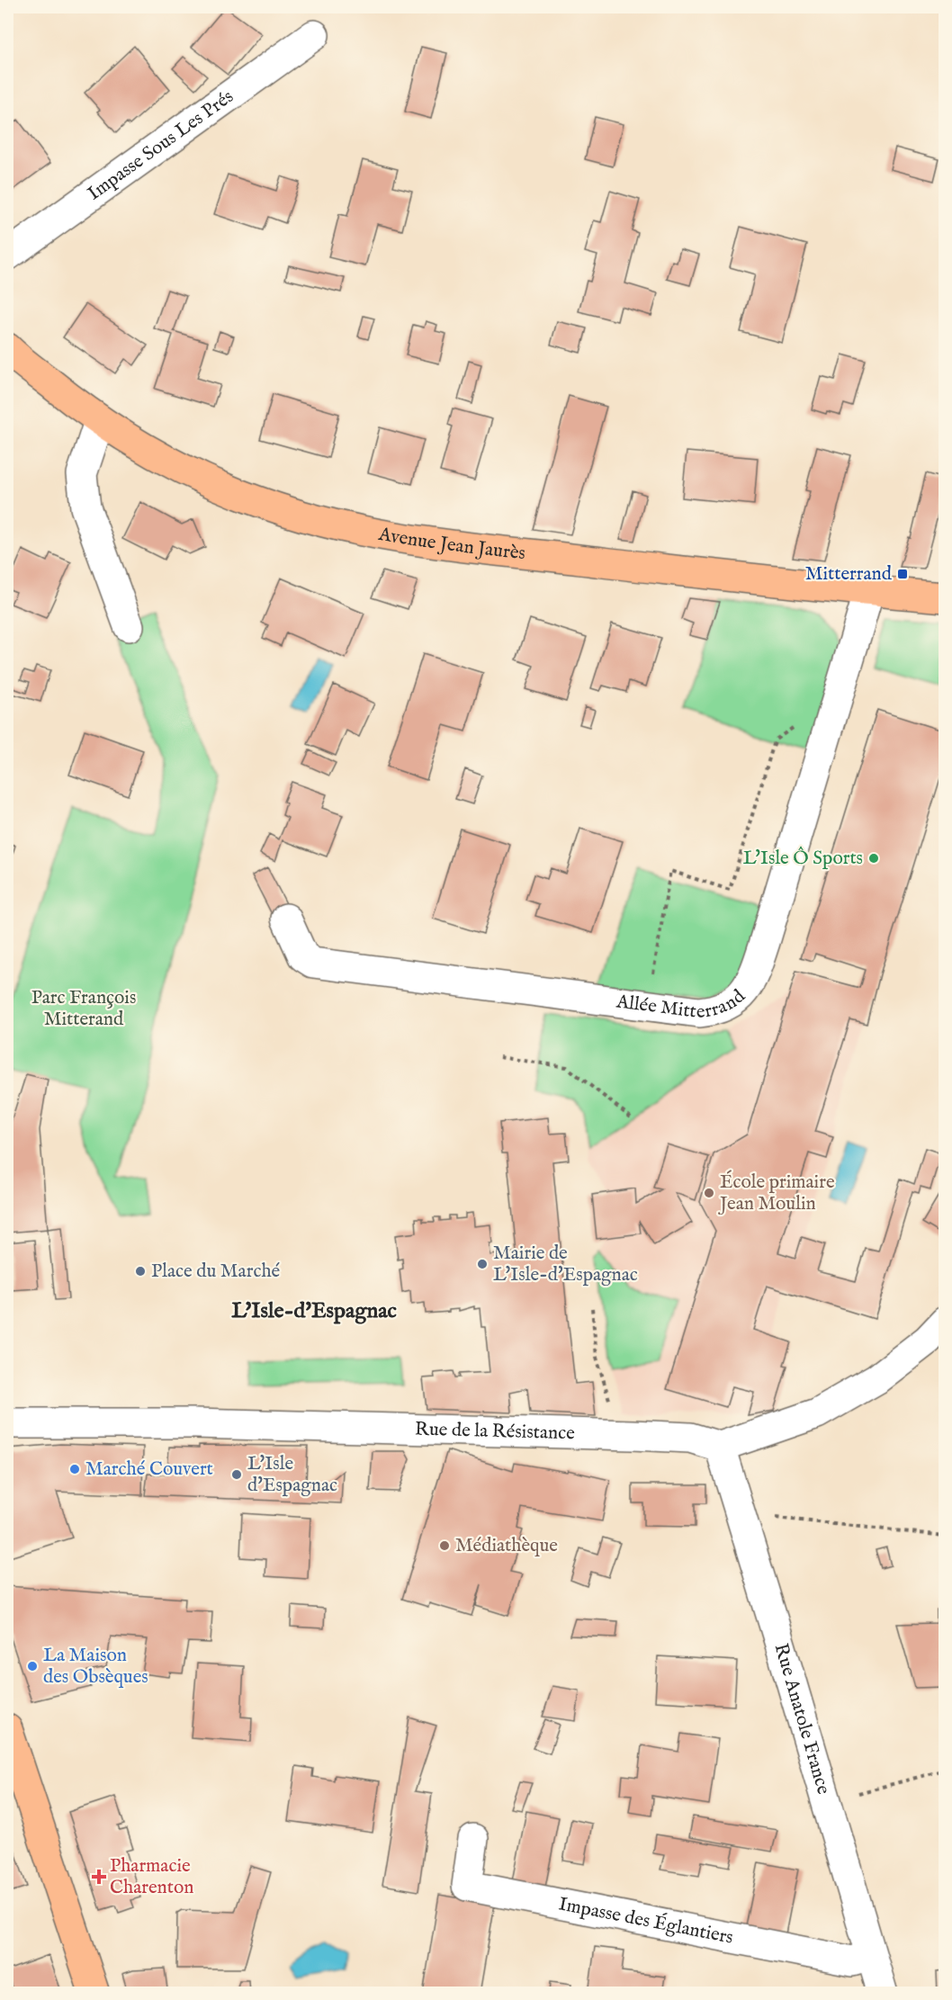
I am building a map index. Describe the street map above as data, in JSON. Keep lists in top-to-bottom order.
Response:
{
  "streets": {
    "main road": ["Avenue Jean Jaurès"],
    "street": [
      "Impasse Sous Les Prés",
      "Allée Mitterrand",
      "Rue de la Résistance",
      "Rue Anatole France",
      "Impasse des Églantiers"
    ]
  },
  "crossings": [
    ["Avenue Jean Jaurès", "Allée Mitterrand"],
    ["Rue de la Résistance", "Rue Anatole France"],
    ["Rue Anatole France", "Impasse des Églantiers"]
  ],
  "districts": ["L'Isle-d'Espagnac"],
  "parks": ["Parc François Mitterand"],
  "places": {
    "transit": ["Mitterrand"],
    "other": [
      "L'Isle Ô Sports",
      "École primaire Jean Moulin",
      "Mairie de L'Isle-d'Espagnac",
      "Place du Marché",
      "Marché Couvert",
      "L'Isle d'Espagnac",
      "Médiathèque",
      "La Maison des Obsèques"
    ],
    "health": ["Pharmacie Charenton"]
  }
}
